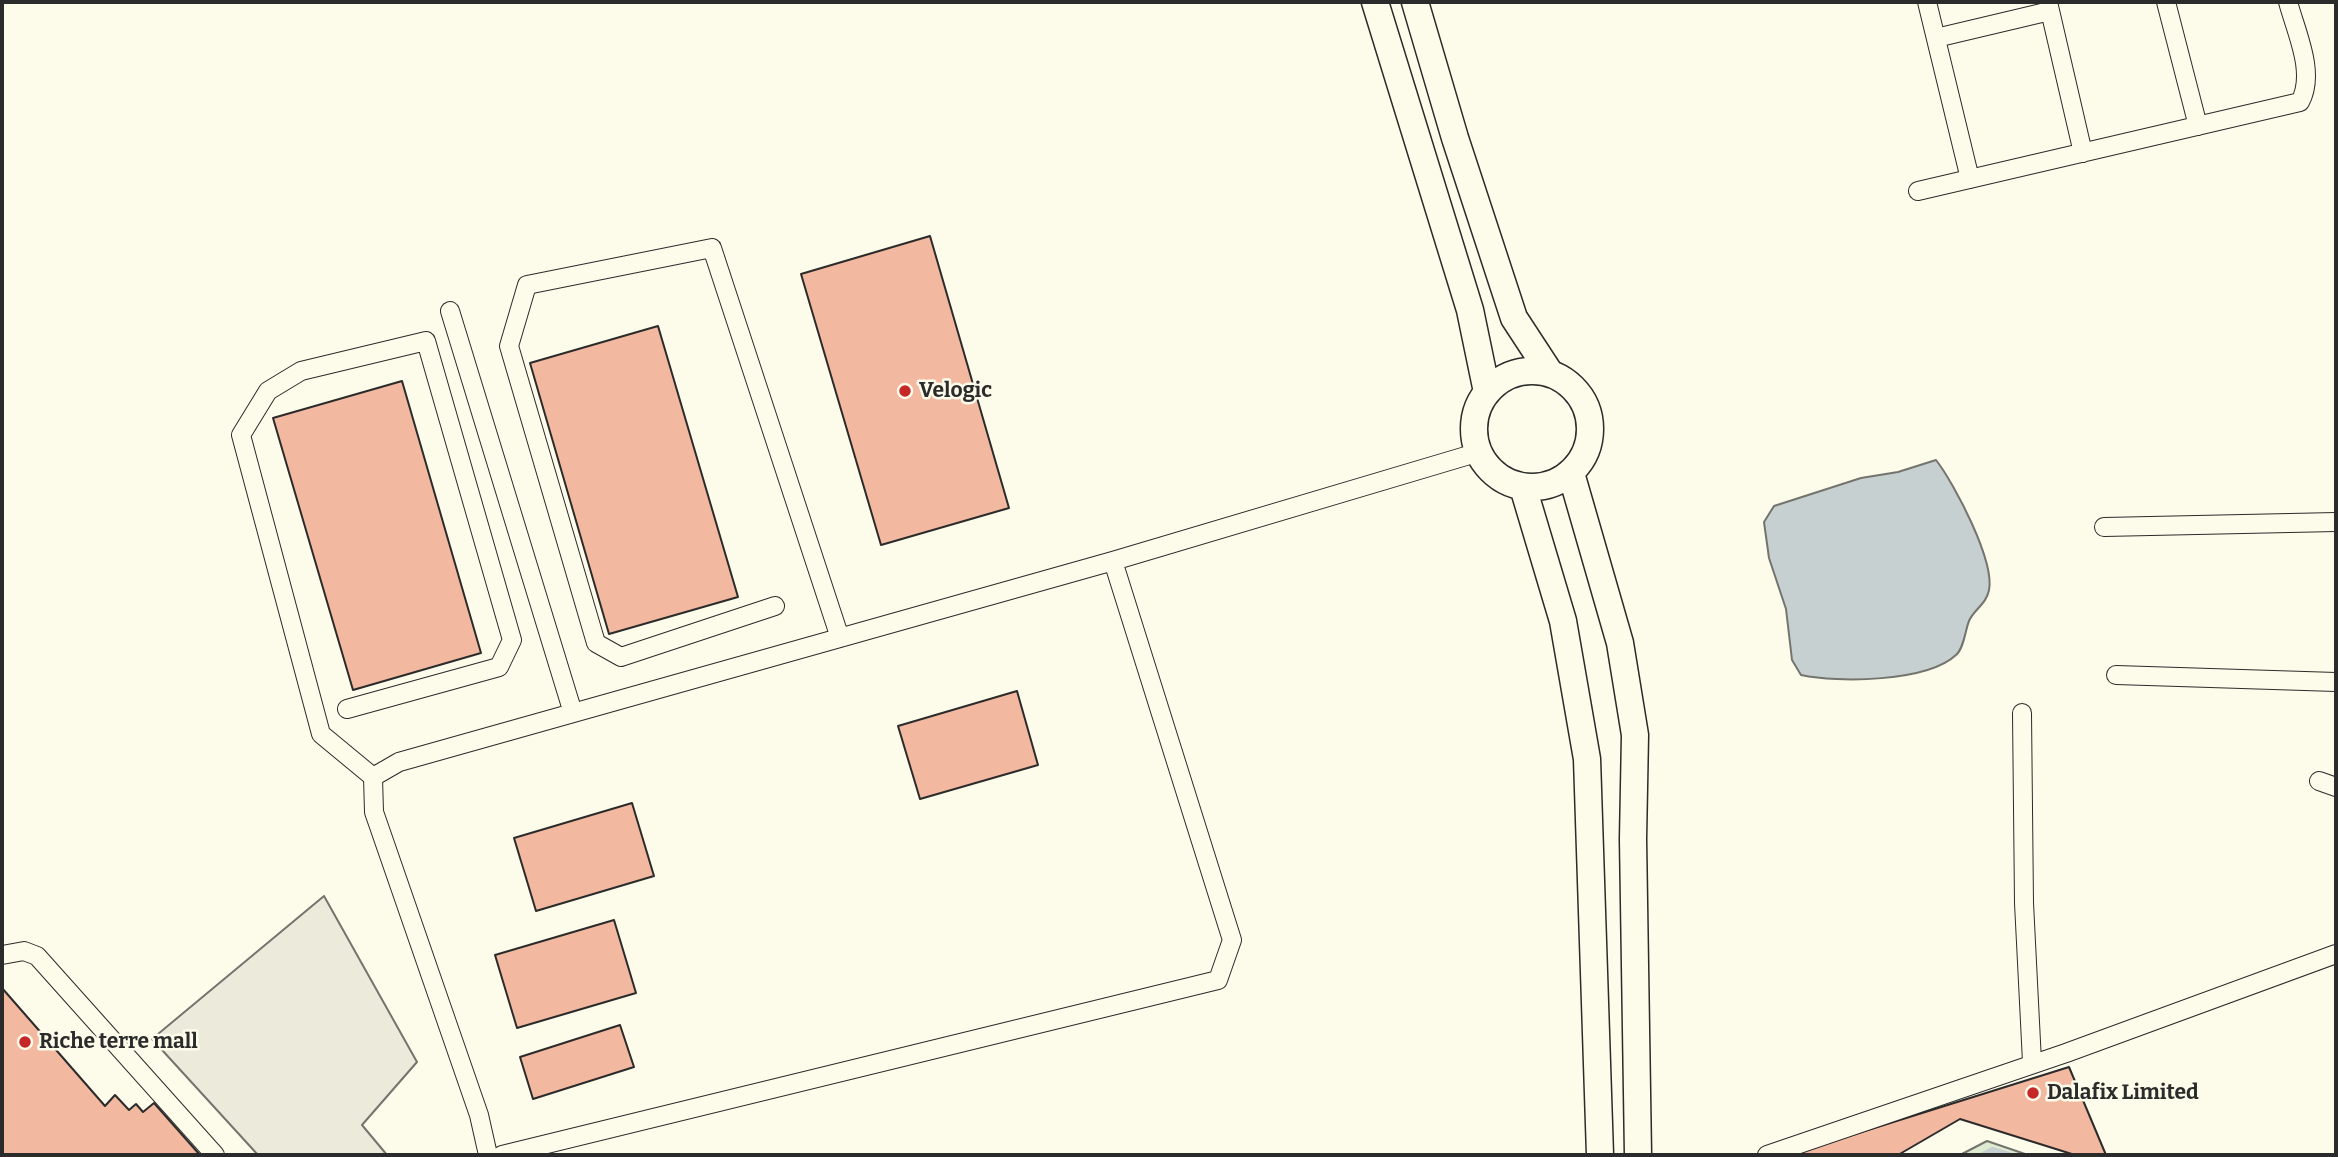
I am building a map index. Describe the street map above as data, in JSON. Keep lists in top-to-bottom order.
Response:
{
  "places": ["Velogic", "Riche terre mall", "Dalafix Limited"]
}
